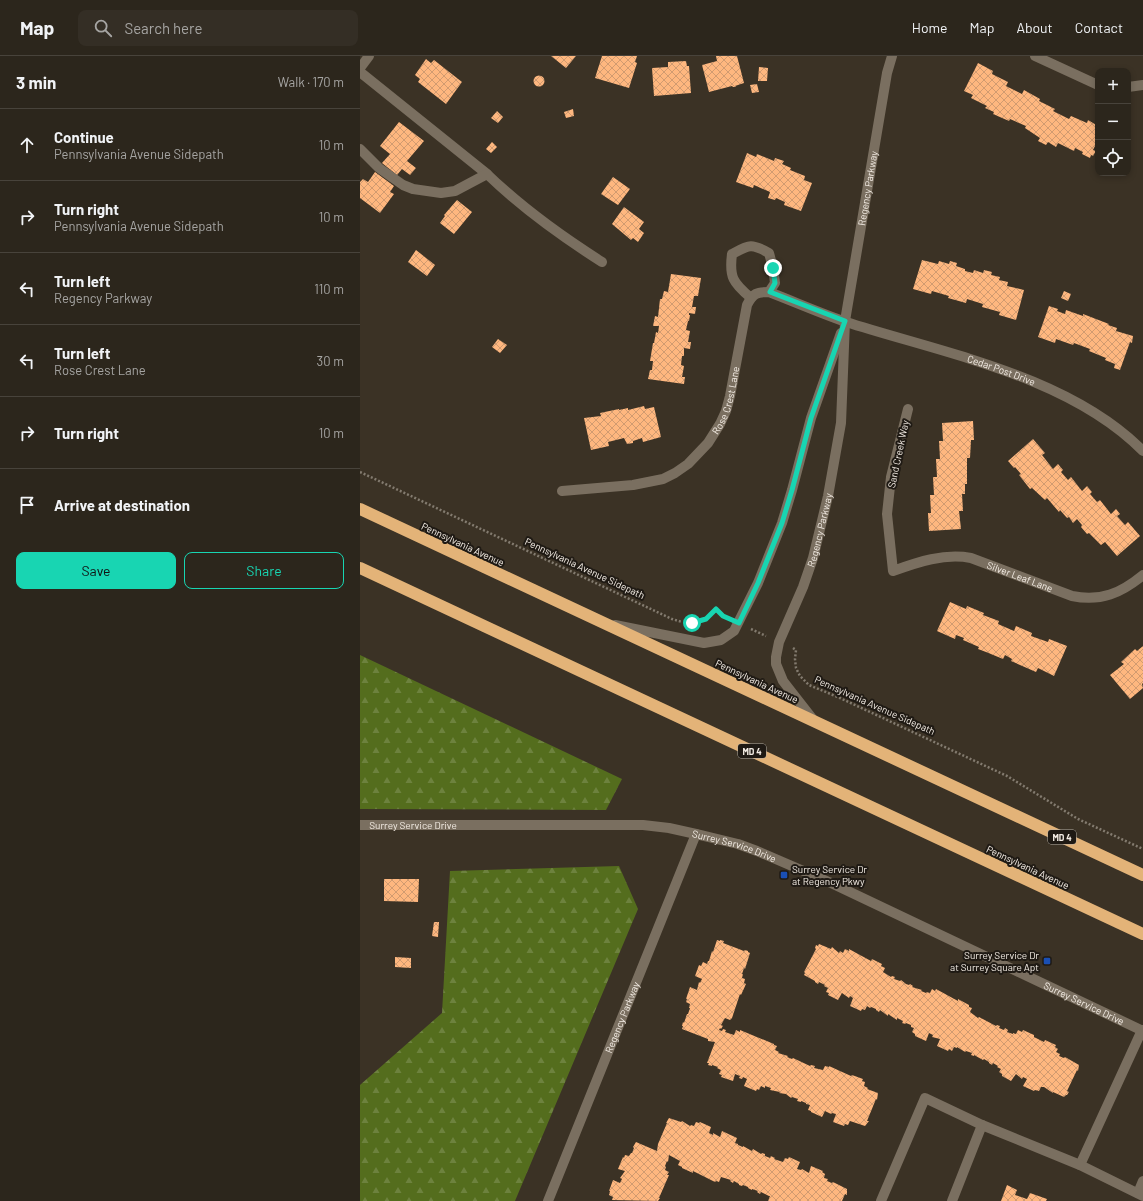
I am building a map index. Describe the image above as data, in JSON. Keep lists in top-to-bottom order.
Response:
{
  "streets": {
    "highway": ["Pennsylvania Avenue", "MD 4"],
    "street": [
      "Regency Parkway",
      "Cedar Post Drive",
      "Rose Crest Lane",
      "Sand Creek Way",
      "Silver Leaf Lane",
      "Surrey Service Drive"
    ],
    "path": ["Pennsylvania Avenue Sidepath"]
  },
  "crossings": [
    ["Regency Parkway", "Cedar Post Drive"],
    ["Regency Parkway", "Pennsylvania Avenue"],
    ["Regency Parkway", "Pennsylvania Avenue Sidepath"],
    ["Regency Parkway", "Surrey Service Drive"],
    ["Sand Creek Way", "Silver Leaf Lane"]
  ],
  "places": {
    "transit": ["Surrey Service Dr at Regency Pkwy", "Surrey Service Dr at Surrey Square Apt"]
  },
  "page": {
    "header": "Map",
    "search": "Search here",
    "nav": [
      "Home",
      "Map",
      "About",
      "Contact"
    ],
    "heading": ["3 min", "Walk · 170 m"],
    "map_buttons": ["+", "−"],
    "list": [
      ["Continue", "Pennsylvania Avenue Sidepath", "10 m"],
      ["Turn right", "Pennsylvania Avenue Sidepath", "10 m"],
      ["Turn left", "Regency Parkway", "110 m"],
      ["Turn left", "Rose Crest Lane", "30 m"],
      ["Turn right", "10 m"],
      "Arrive at destination"
    ],
    "buttons": ["Save", "Share"]
  }
}
